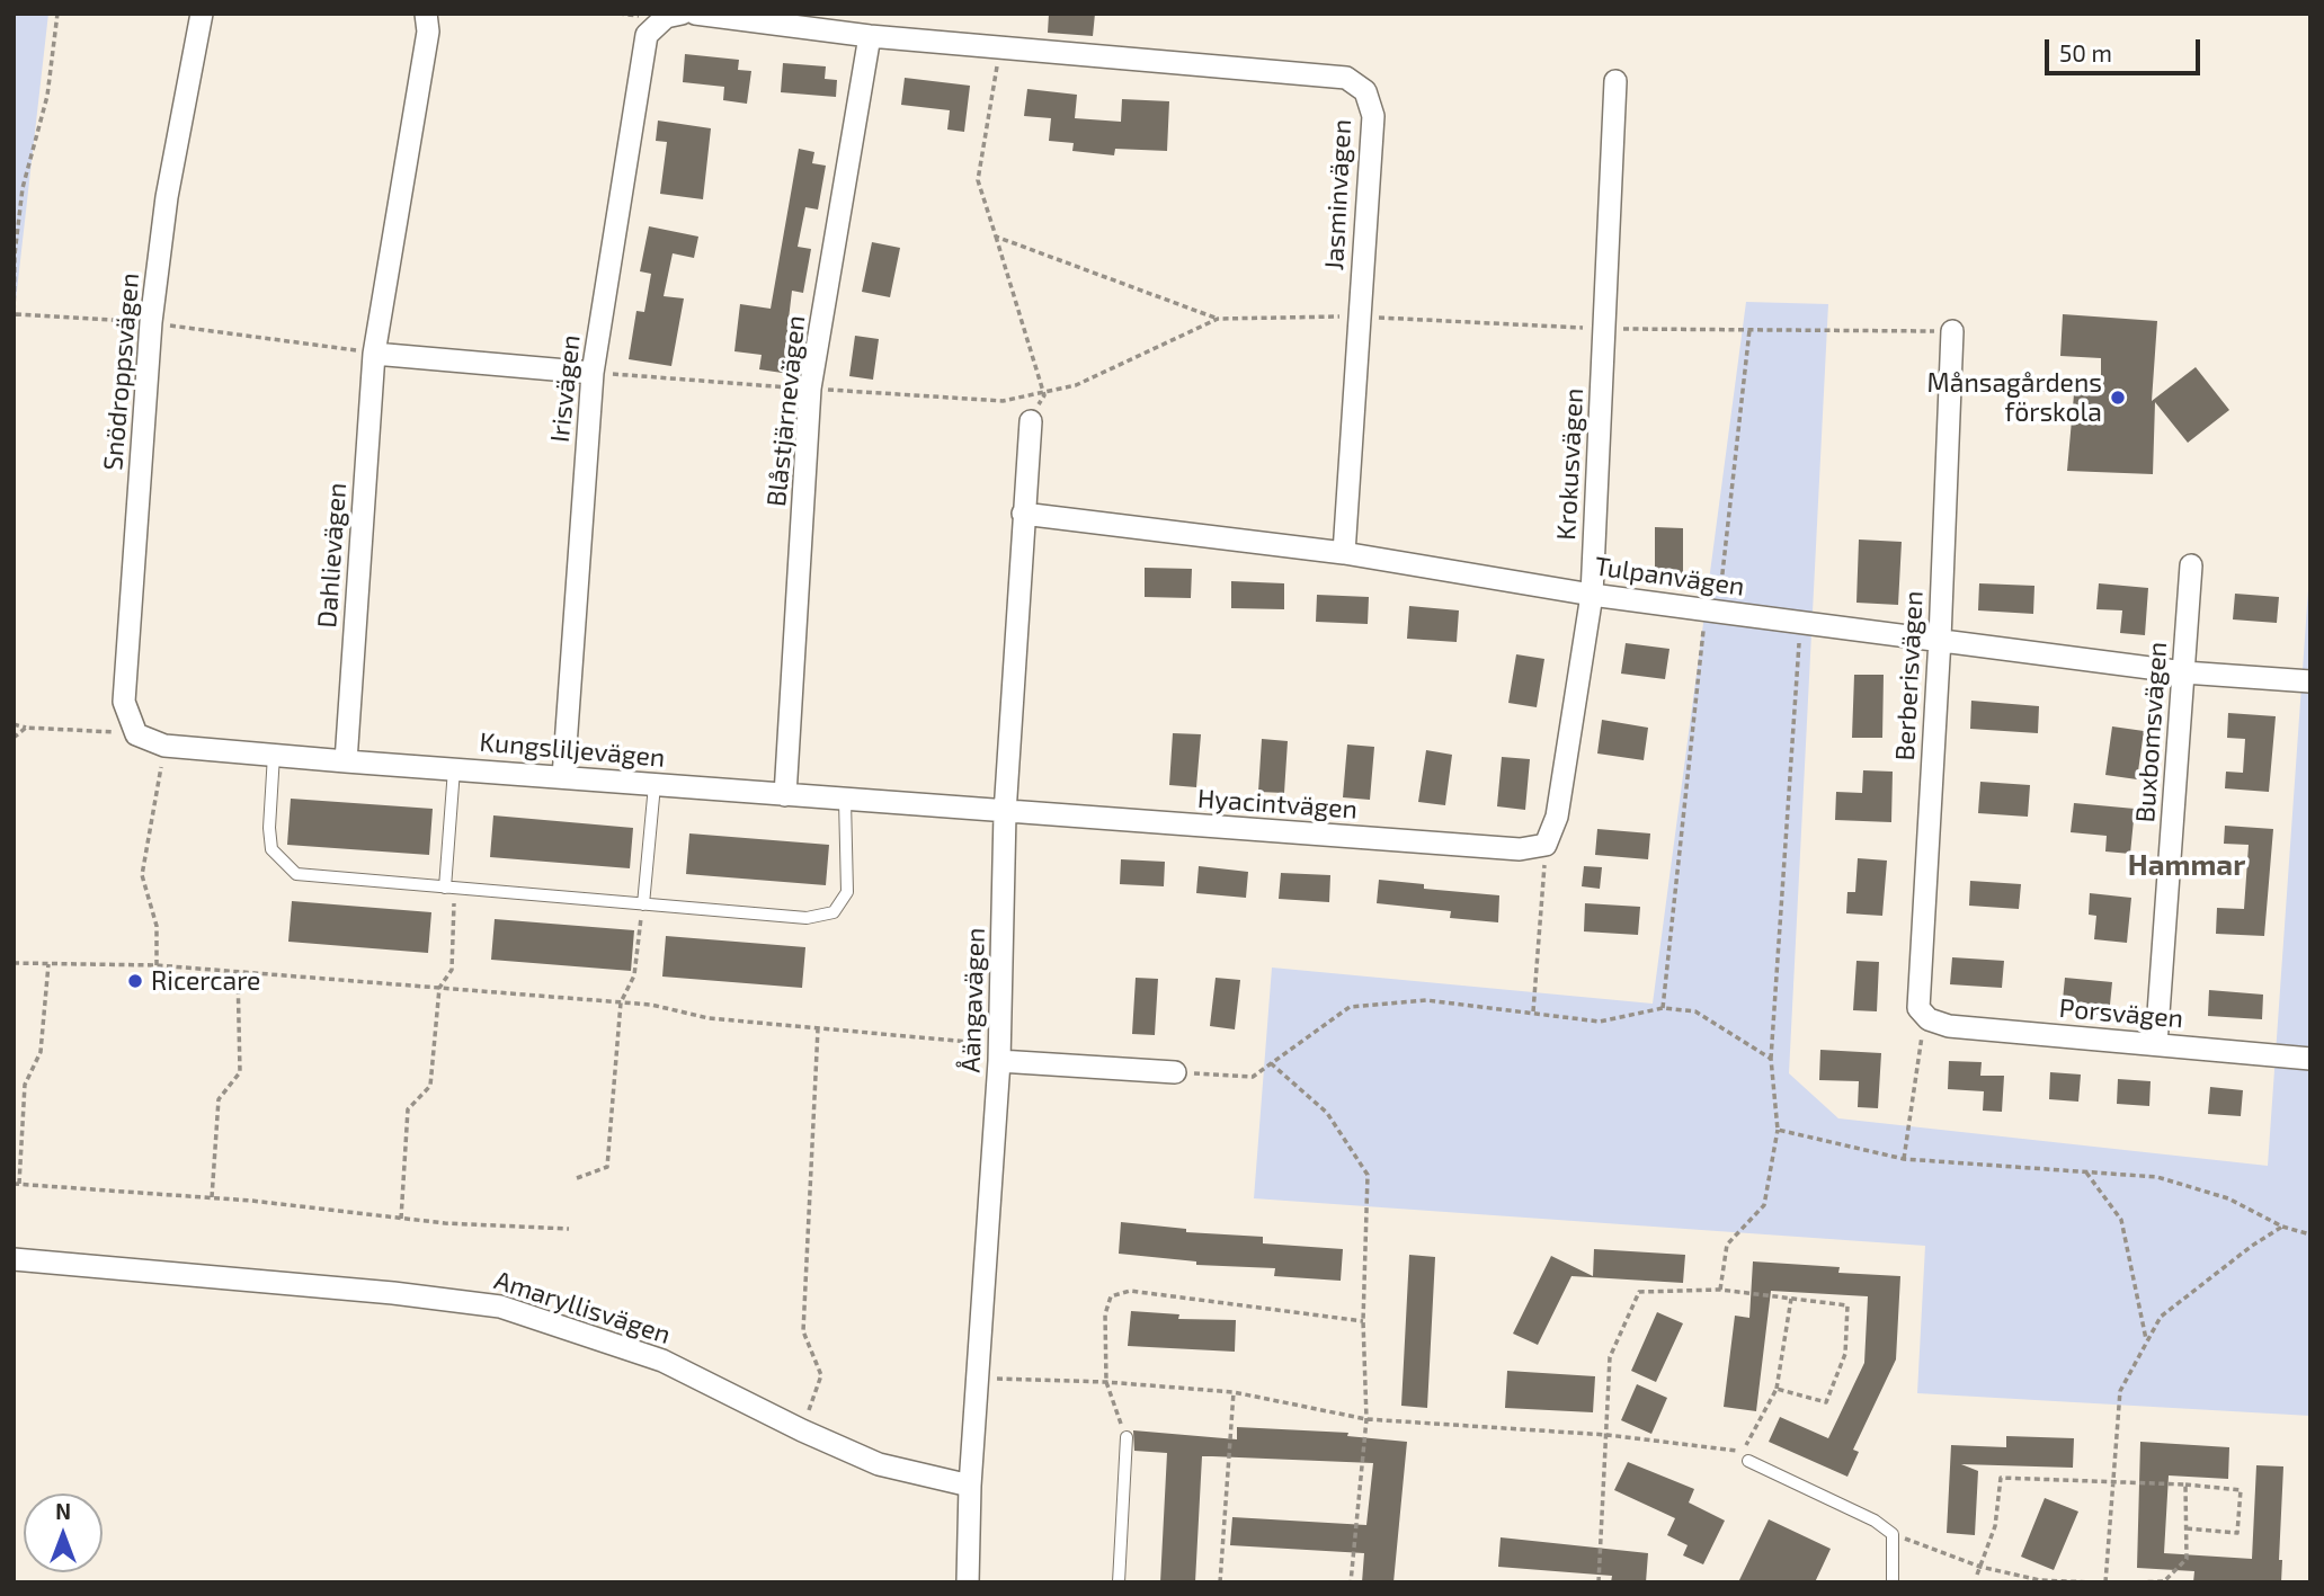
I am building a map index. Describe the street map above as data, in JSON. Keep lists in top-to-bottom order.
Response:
{
  "streets": {
    "street": [
      "Jasminvägen",
      "Snödroppsvägen",
      "Irisvägen",
      "Blåstjärnevägen",
      "Krokusvägen",
      "Dahlievägen",
      "Tulpanvägen",
      "Berberisvägen",
      "Buxbomsvägen",
      "Kungsliljevägen",
      "Hyacintvägen",
      "Åängavägen",
      "Porsvägen",
      "Amaryllisvägen"
    ]
  },
  "crossings": [
    ["Jasminvägen", "Blåstjärnevägen"],
    ["Jasminvägen", "Tulpanvägen"],
    ["Snödroppsvägen", "Kungsliljevägen"],
    ["Irisvägen", "Kungsliljevägen"],
    ["Blåstjärnevägen", "Kungsliljevägen"],
    ["Krokusvägen", "Tulpanvägen"],
    ["Krokusvägen", "Hyacintvägen"],
    ["Dahlievägen", "Kungsliljevägen"],
    ["Tulpanvägen", "Berberisvägen"],
    ["Tulpanvägen", "Buxbomsvägen"],
    ["Tulpanvägen", "Åängavägen"],
    ["Berberisvägen", "Porsvägen"],
    ["Buxbomsvägen", "Porsvägen"],
    ["Kungsliljevägen", "Hyacintvägen"],
    ["Kungsliljevägen", "Åängavägen"],
    ["Hyacintvägen", "Åängavägen"],
    ["Åängavägen", "Amaryllisvägen"]
  ],
  "districts": ["Hammar"],
  "places": ["Månsagårdens förskola", "Ricercare"],
  "scale_bar": "50 m",
  "north": "top"
}
